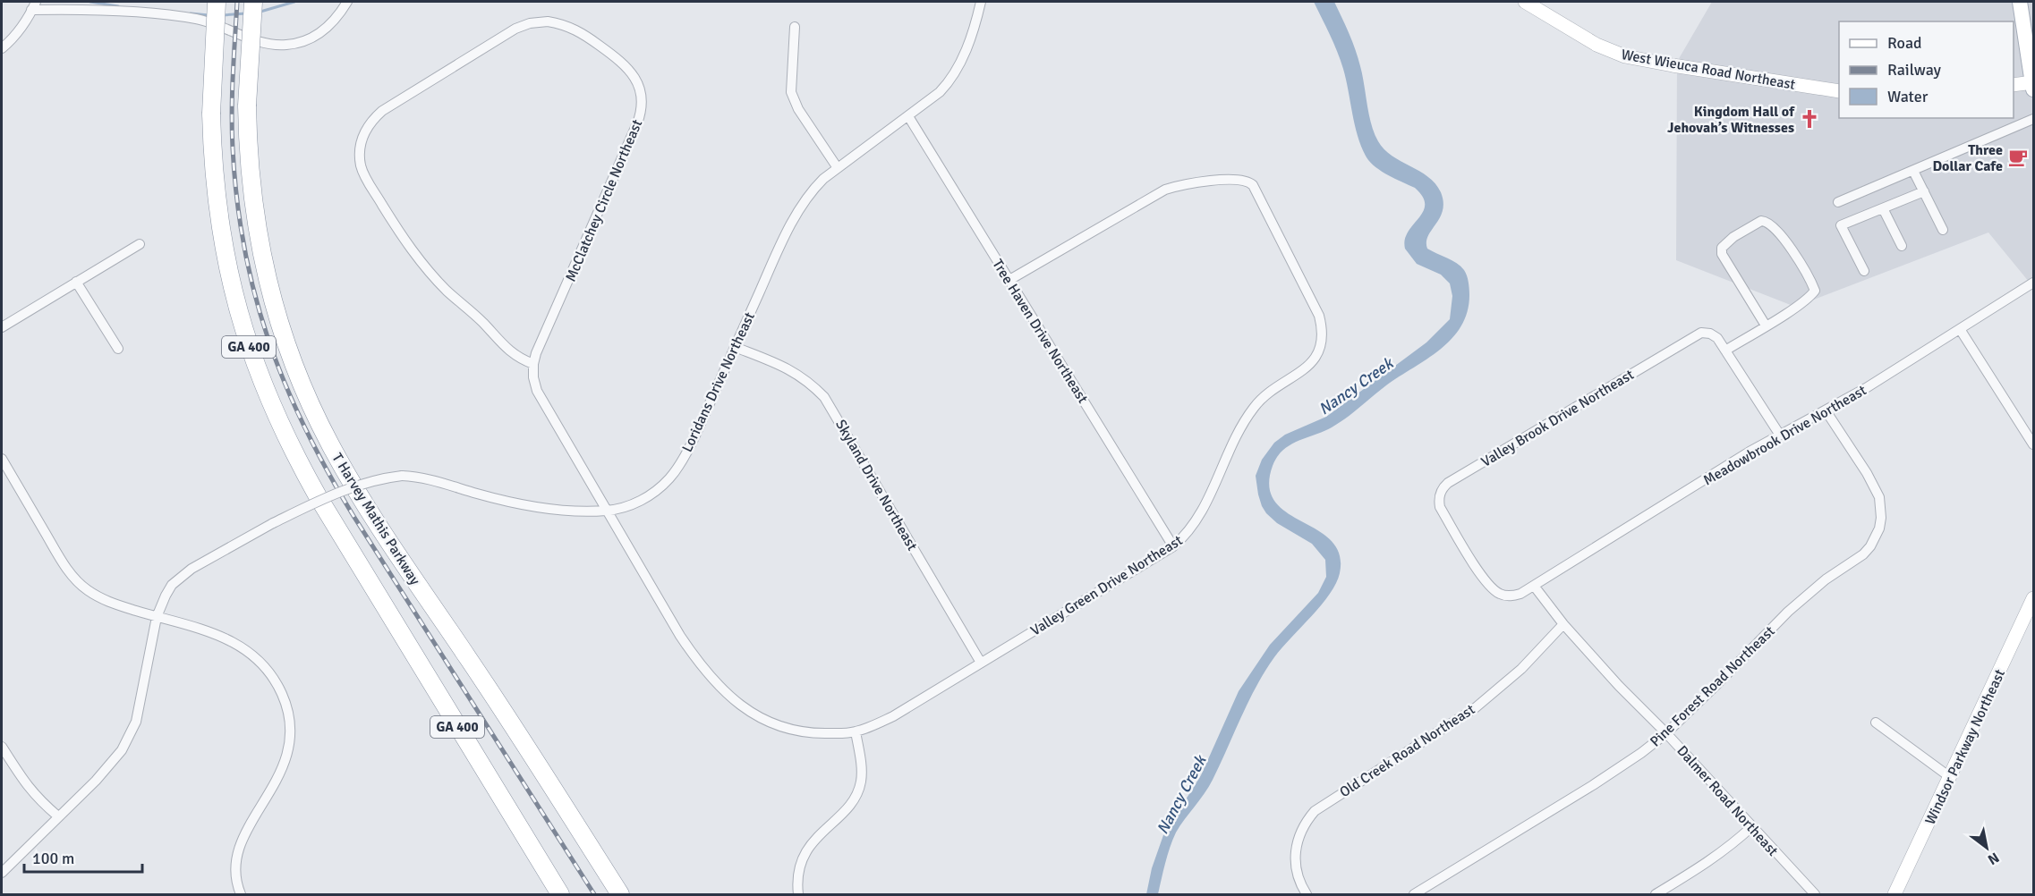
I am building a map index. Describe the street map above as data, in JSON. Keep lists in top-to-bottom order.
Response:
{
  "streets": {
    "highway": ["GA 400", "T Harvey Mathis Parkway"],
    "street": [
      "West Wieuca Road Northeast",
      "McClatchey Circle Northeast",
      "Tree Haven Drive Northeast",
      "Loridans Drive Northeast",
      "Valley Brook Drive Northeast",
      "Meadowbrook Drive Northeast",
      "Skyland Drive Northeast",
      "Valley Green Drive Northeast",
      "Pine Forest Road Northeast",
      "Windsor Parkway Northeast",
      "Old Creek Road Northeast",
      "Dalmer Road Northeast"
    ]
  },
  "crossings": [
    ["Tree Haven Drive Northeast", "Loridans Drive Northeast"],
    ["Tree Haven Drive Northeast", "Valley Green Drive Northeast"],
    ["Loridans Drive Northeast", "Skyland Drive Northeast"],
    ["Loridans Drive Northeast", "Valley Green Drive Northeast"],
    ["Valley Brook Drive Northeast", "Meadowbrook Drive Northeast"],
    ["Valley Brook Drive Northeast", "Dalmer Road Northeast"],
    ["Meadowbrook Drive Northeast", "Pine Forest Road Northeast"],
    ["Meadowbrook Drive Northeast", "Dalmer Road Northeast"],
    ["Skyland Drive Northeast", "Valley Green Drive Northeast"],
    ["Pine Forest Road Northeast", "Dalmer Road Northeast"],
    ["Old Creek Road Northeast", "Dalmer Road Northeast"]
  ],
  "water": ["Nancy Creek"],
  "places": {
    "church": ["Kingdom Hall of Jehovah’s Witnesses"],
    "cafe": ["Three Dollar Cafe"]
  },
  "legend": ["Road", "Railway", "Water"],
  "scale_bar": "100 m",
  "north": "bottom right"
}
